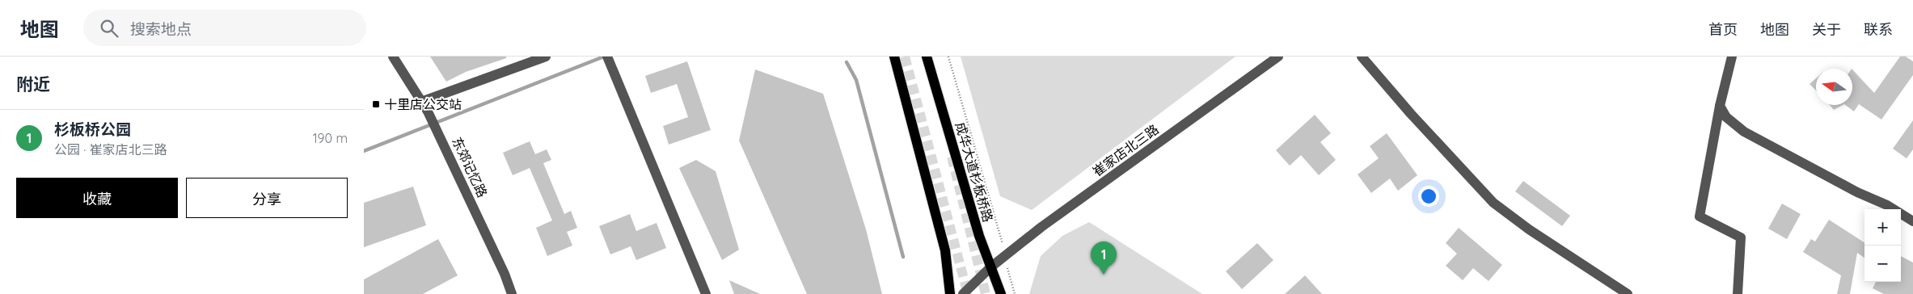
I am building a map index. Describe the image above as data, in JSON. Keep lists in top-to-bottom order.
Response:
{
  "streets": {
    "main road": ["成华大道杉板桥路"],
    "street": ["崔家店北三路", "东郊记忆路"]
  },
  "crossings": [
    ["崔家店北三路", "成华大道杉板桥路"]
  ],
  "places": {
    "transit": ["十里店公交站"]
  },
  "north": "left",
  "page": {
    "header": "地图",
    "search": "搜索地点",
    "nav": [
      "首页",
      "地图",
      "关于",
      "联系"
    ],
    "heading": "附近",
    "list": [
      {
        "mark": "1",
        "name": "杉板桥公园",
        "note": "公园 · 崔家店北三路",
        "value": "190 m"
      }
    ],
    "buttons": ["收藏", "分享"],
    "map_buttons": ["+", "−"],
    "pins": "1"
  }
}
